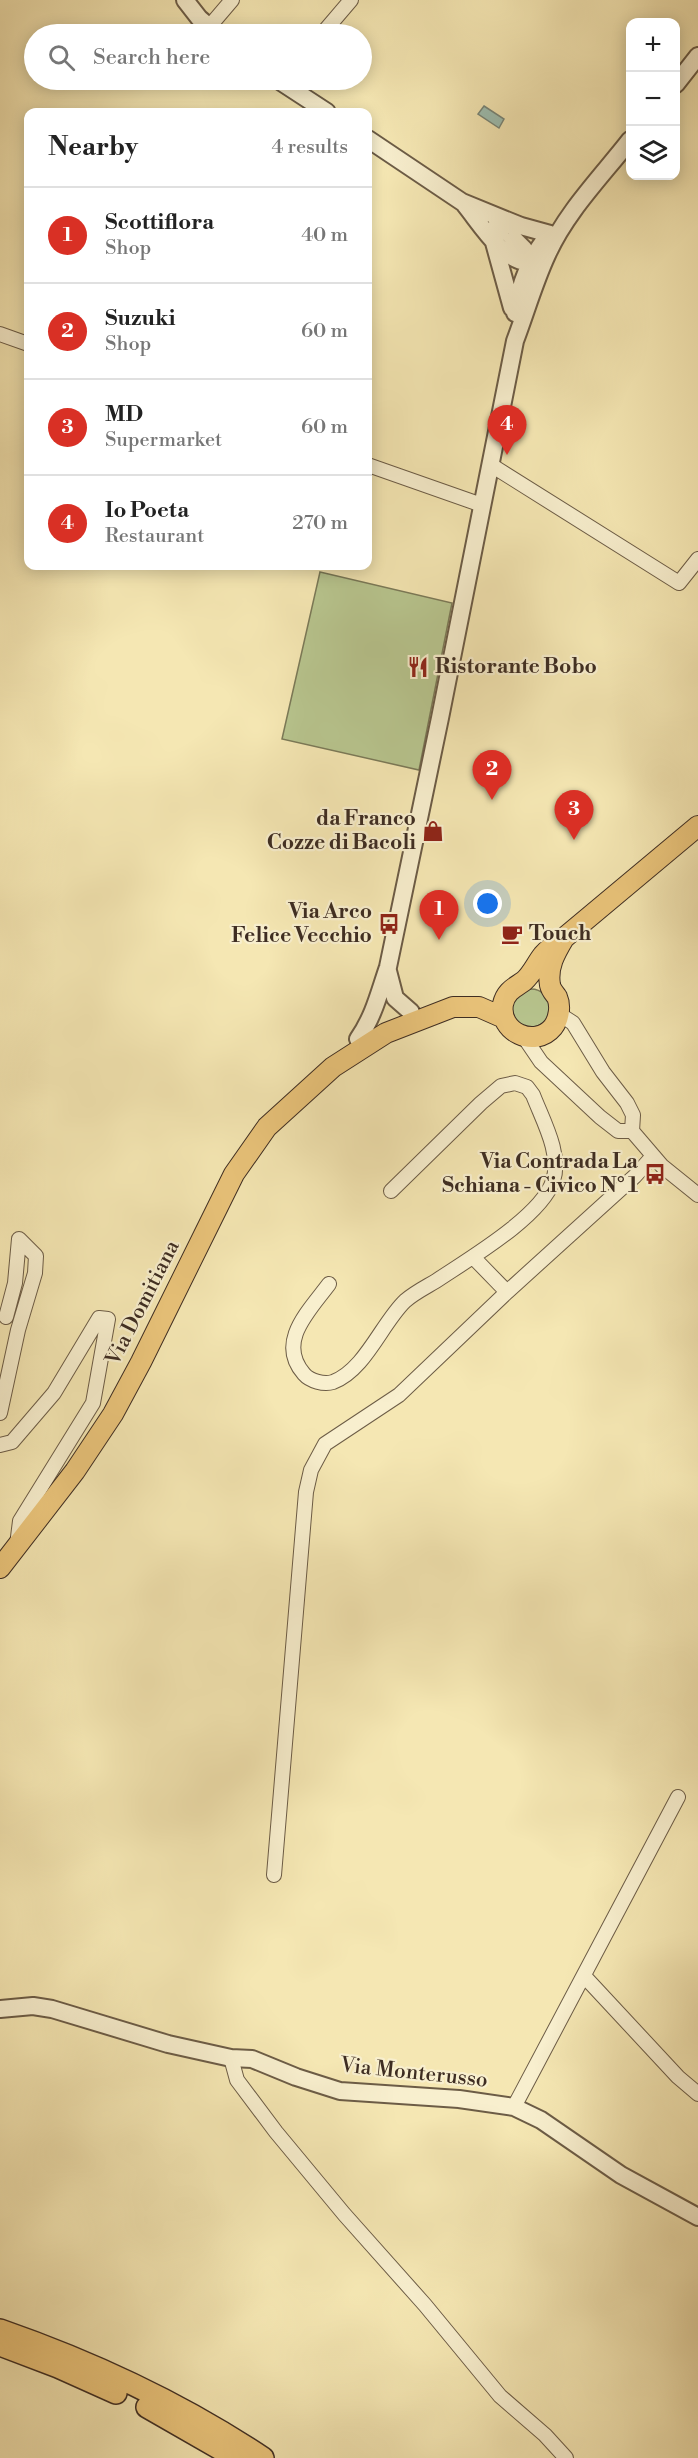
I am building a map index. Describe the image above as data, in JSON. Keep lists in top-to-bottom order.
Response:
{
  "streets": {
    "main road": ["Via Domitiana"],
    "street": ["Via Monterusso"]
  },
  "places": {
    "restaurant": ["Ristorante Bobo"],
    "shop": ["da Franco Cozze di Bacoli"],
    "bus stop": ["Via Arco Felice Vecchio", "Via Contrada La Schiana - Civico N° 1"],
    "cafe": ["Touch"]
  },
  "page": {
    "map_buttons": ["+", "−"],
    "search": "Search here",
    "heading": ["Nearby", "4 results"],
    "list": [
      {
        "mark": "1",
        "name": "Scottiflora",
        "note": "Shop",
        "value": "40 m"
      },
      {
        "mark": "2",
        "name": "Suzuki",
        "note": "Shop",
        "value": "60 m"
      },
      {
        "mark": "3",
        "name": "MD",
        "note": "Supermarket",
        "value": "60 m"
      },
      {
        "mark": "4",
        "name": "Io Poeta",
        "note": "Restaurant",
        "value": "270 m"
      }
    ],
    "pins": [
      "4",
      "2",
      "3",
      "1"
    ]
  }
}
